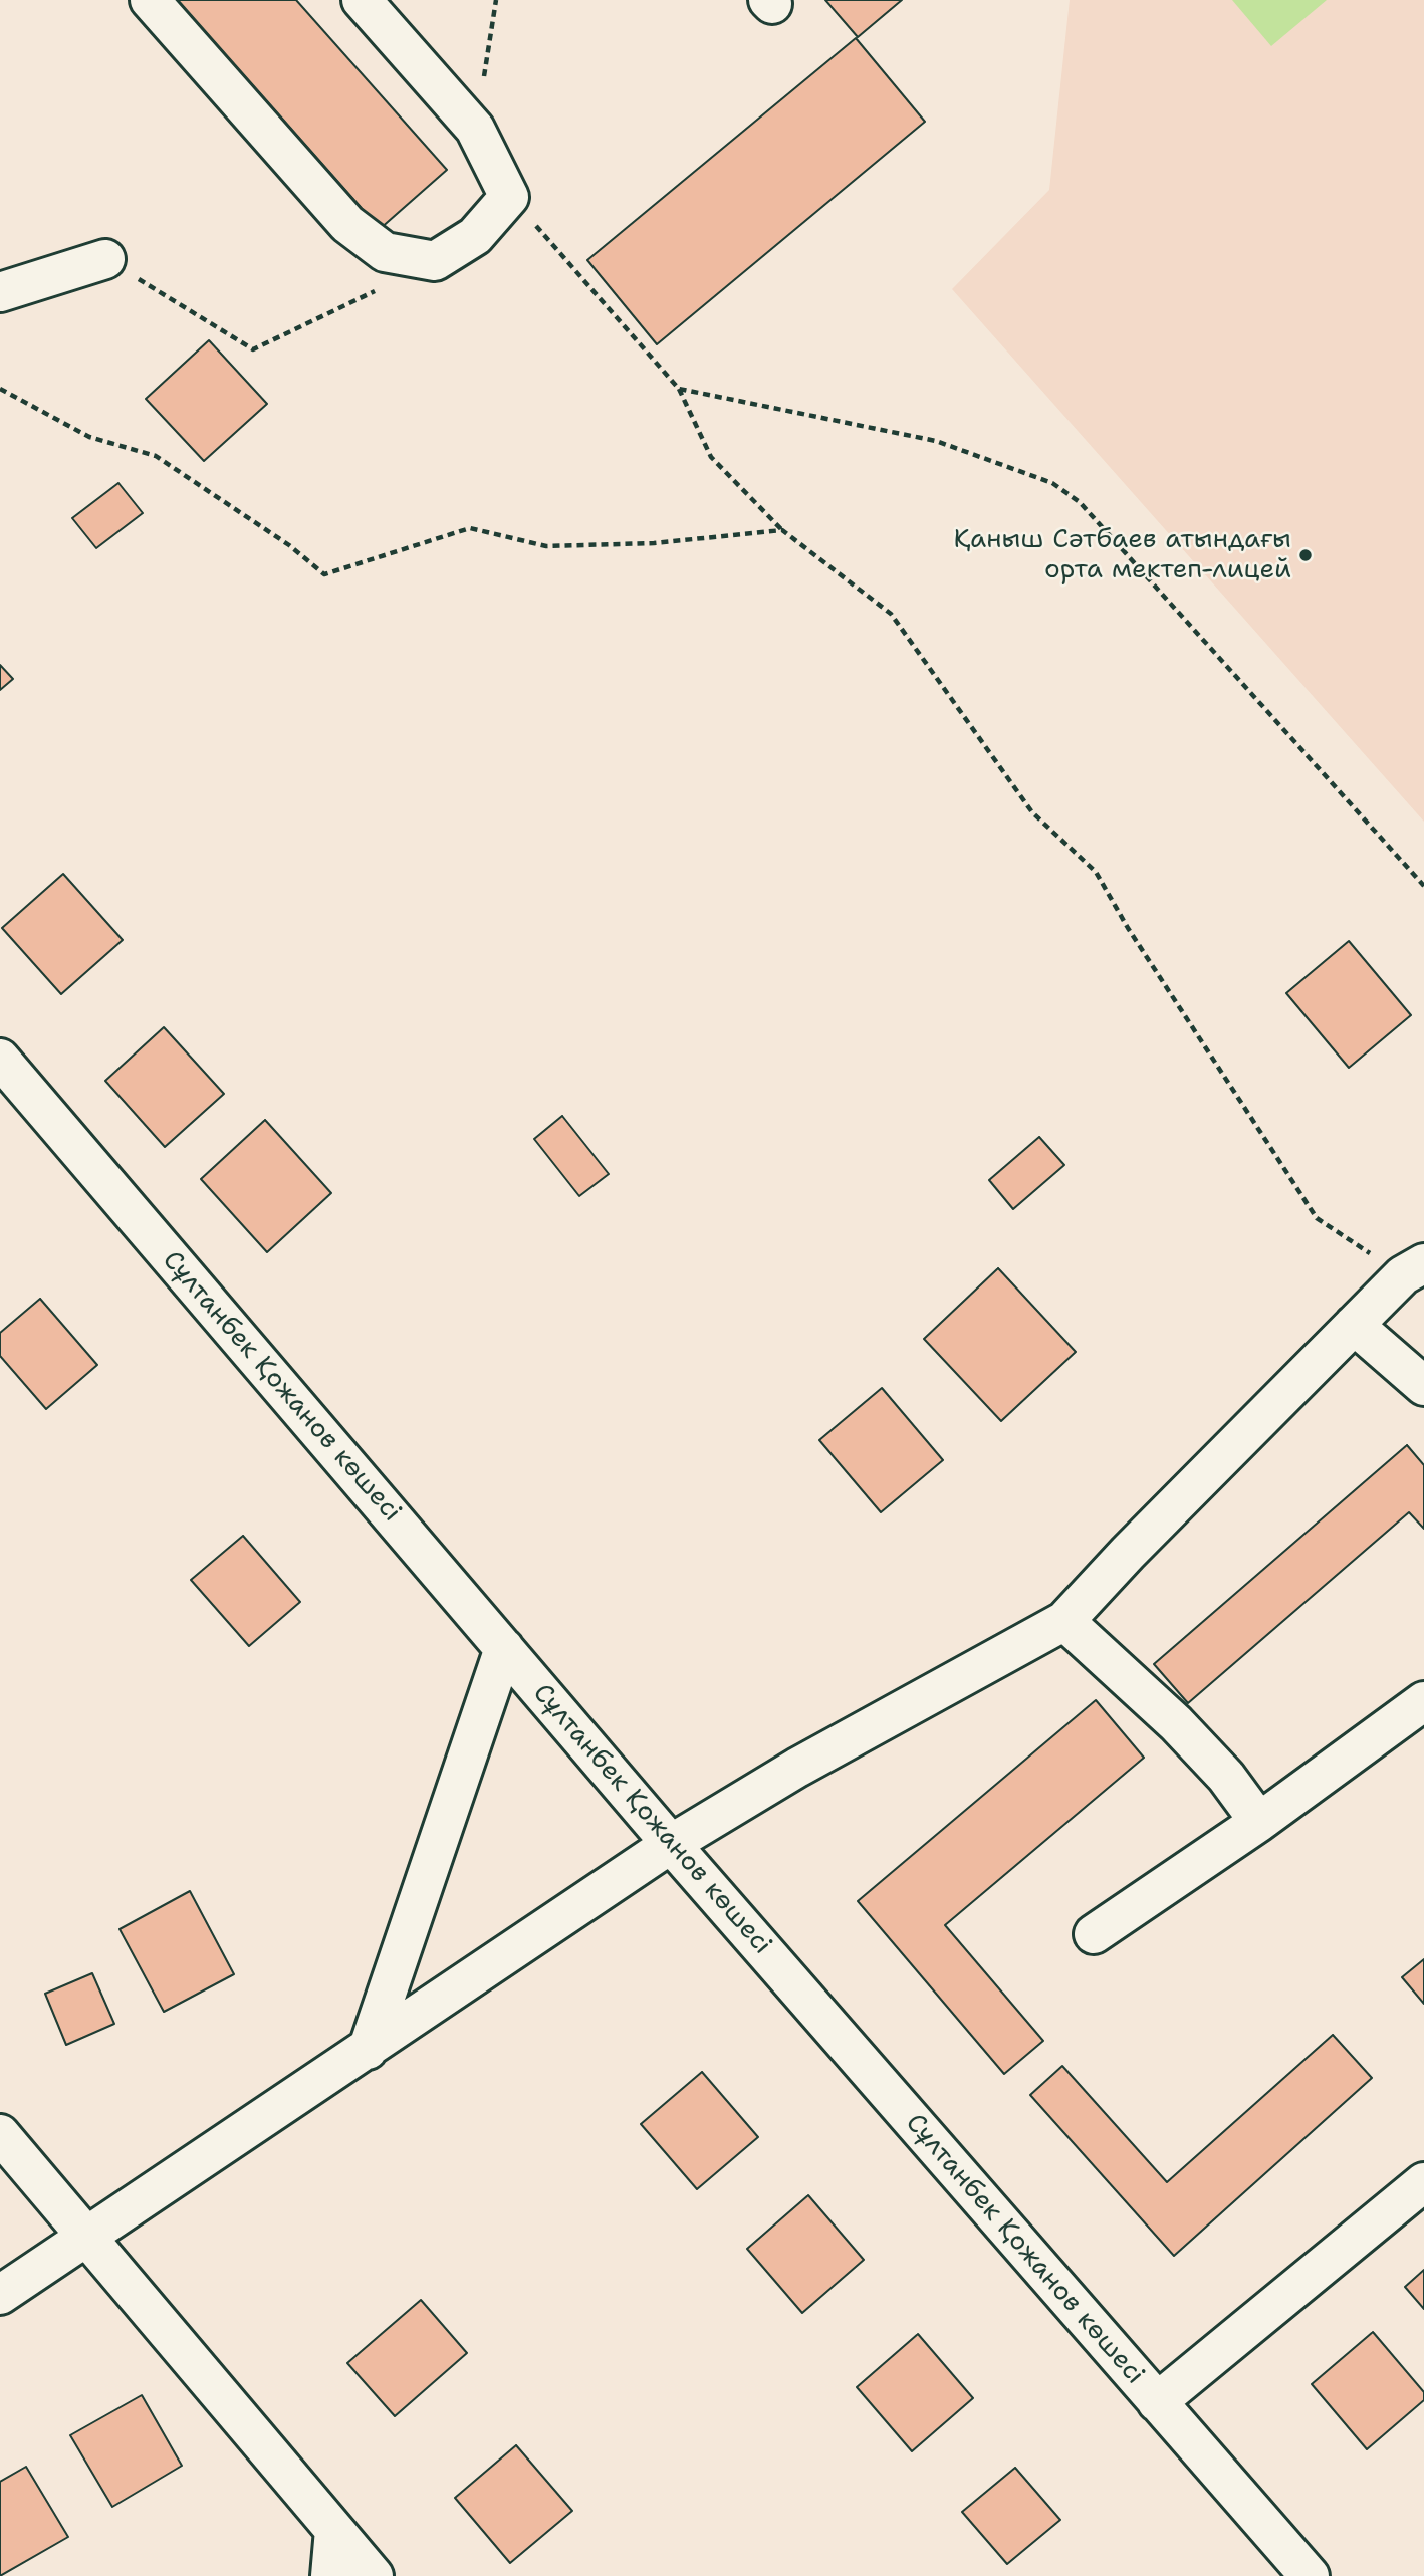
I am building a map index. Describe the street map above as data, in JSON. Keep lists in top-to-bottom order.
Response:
{
  "streets": {
    "street": ["Сұлтанбек Қожанов көшесі"]
  },
  "places": ["Қаныш Сәтбаев атындағы орта мектеп-лицей"]
}
